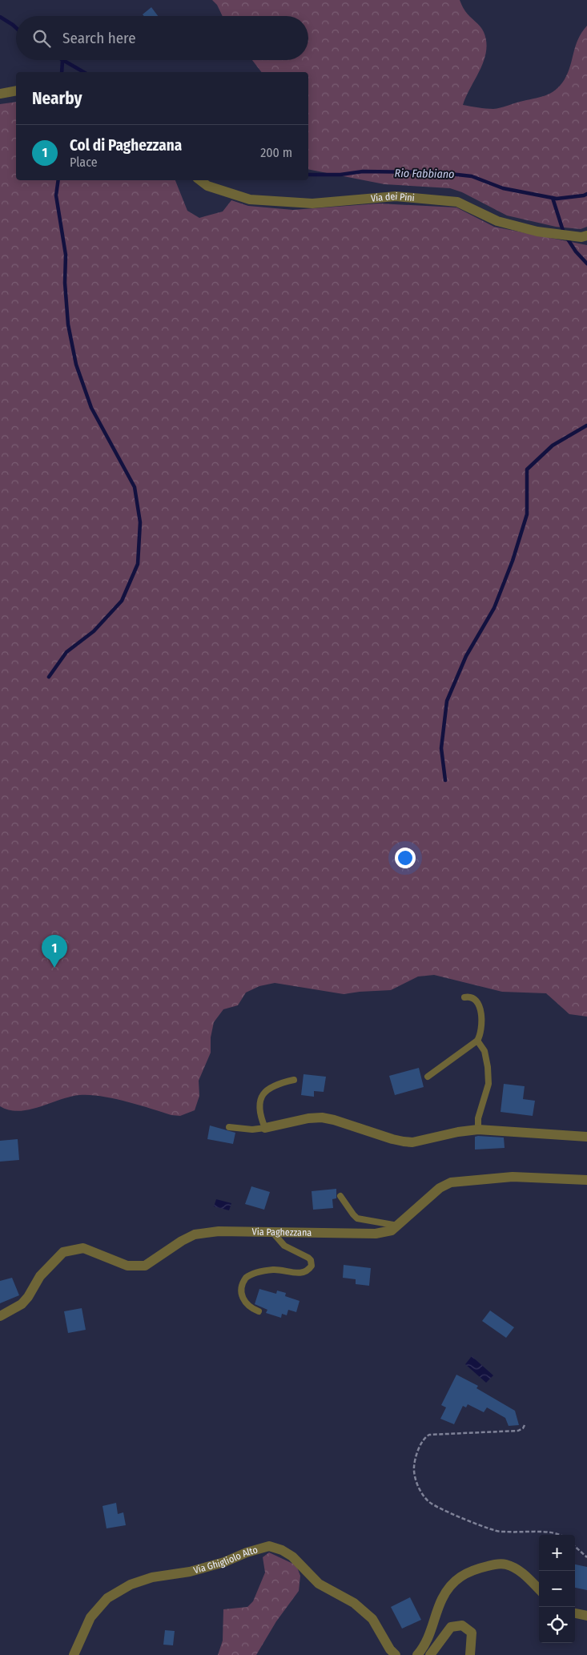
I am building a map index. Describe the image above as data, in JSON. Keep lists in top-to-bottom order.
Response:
{
  "streets": {
    "street": ["Via dei Pini", "Via Paghezzana", "Via Ghigliolo Alto"]
  },
  "water": ["Rio Fabbiano"],
  "page": {
    "search": "Search here",
    "heading": "Nearby",
    "list": [
      {
        "mark": "1",
        "name": "Col di Paghezzana",
        "note": "Place",
        "value": "200 m"
      }
    ],
    "pins": "1",
    "map_buttons": ["+", "−"]
  }
}
